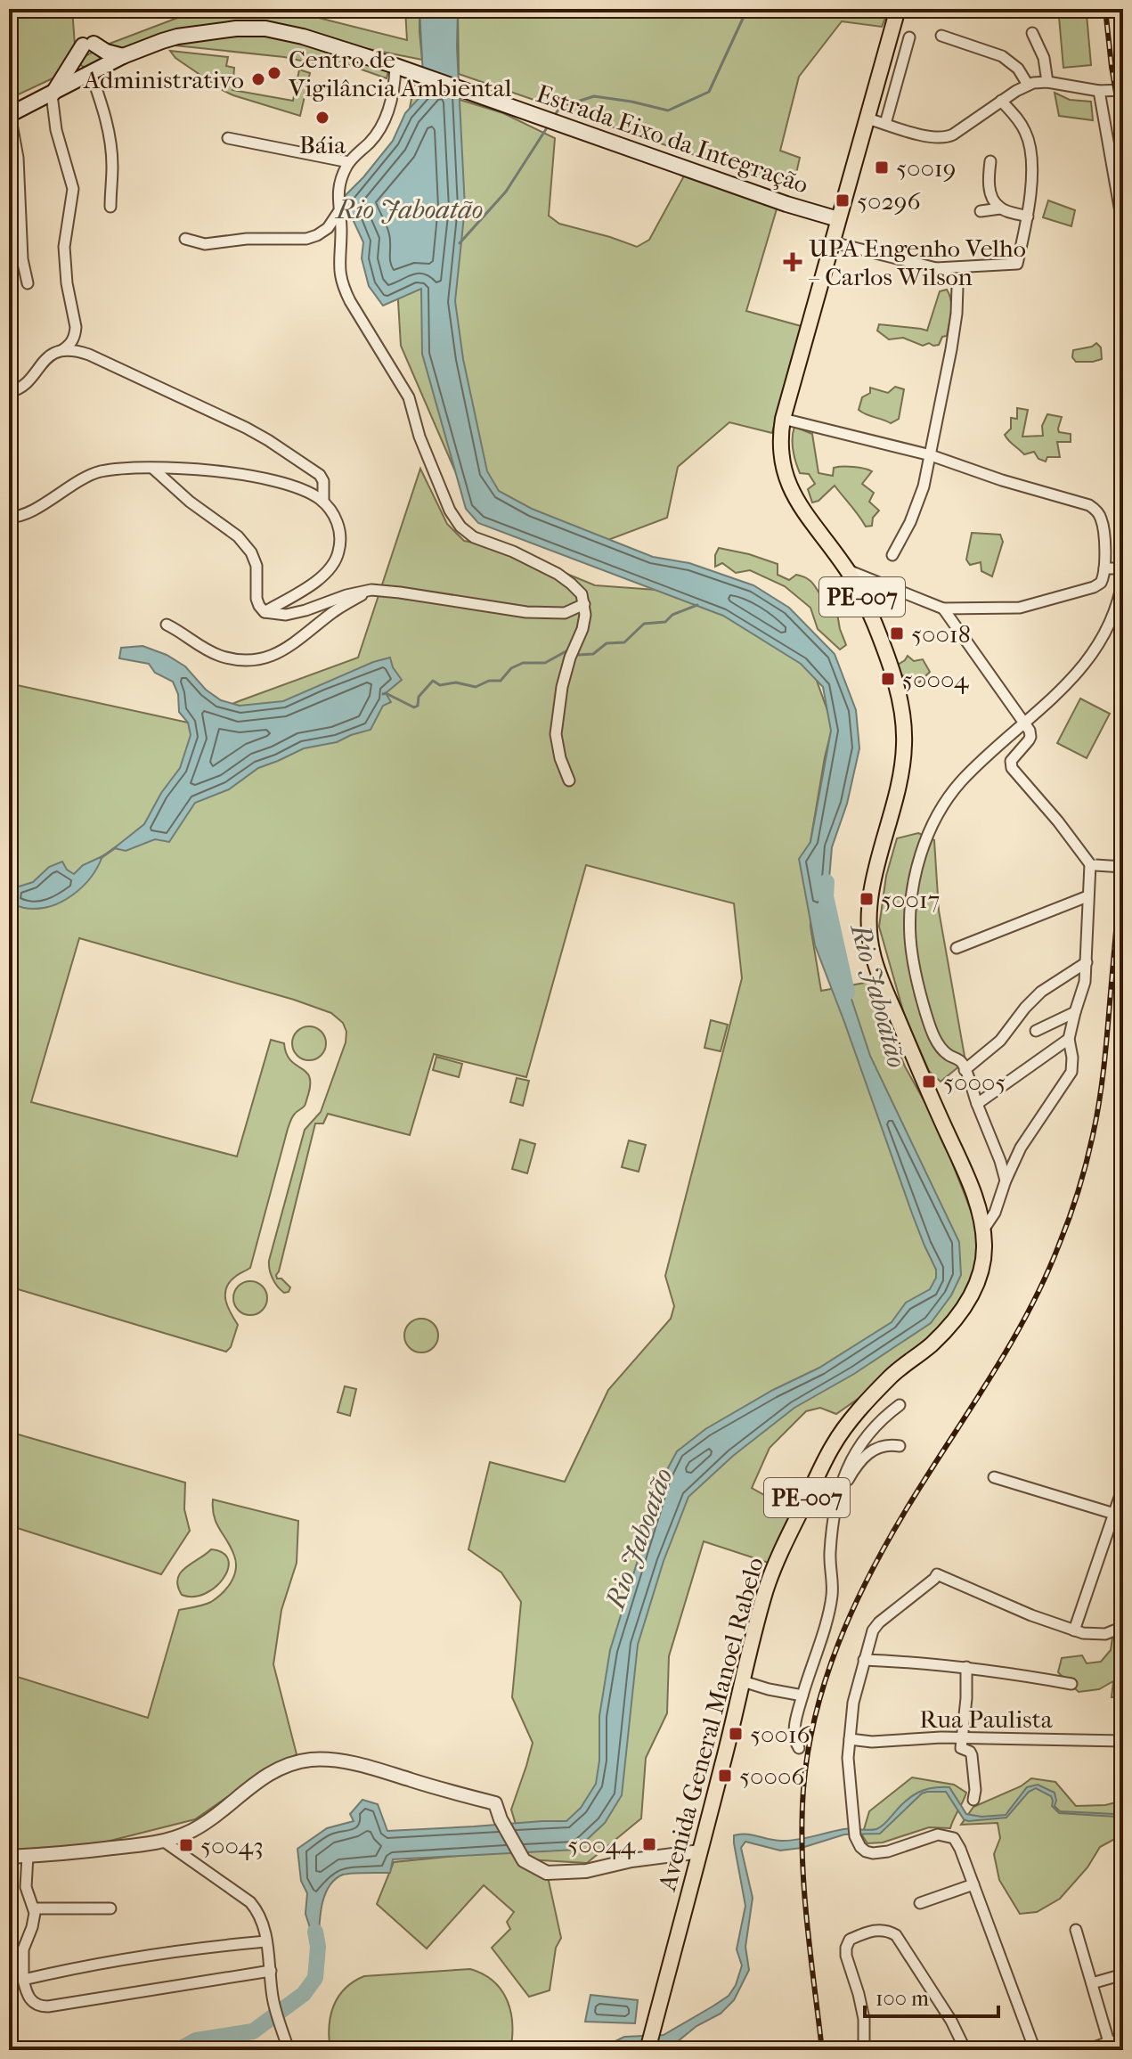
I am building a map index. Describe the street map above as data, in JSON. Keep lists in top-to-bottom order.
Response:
{
  "streets": {
    "main road": ["Estrada Eixo da Integração", "PE-007", "Avenida General Manoel Rabelo"],
    "street": ["Rua Paulista"]
  },
  "crossings": [
    ["Estrada Eixo da Integração", "Avenida General Manoel Rabelo"]
  ],
  "water": ["Rio Jaboatão"],
  "places": {
    "other": ["Centro de Vigilância Ambiental", "Administrativo", "Báia"],
    "transit": [
      "50019",
      "50296",
      "50018",
      "50004",
      "50017",
      "50005",
      "50016",
      "50006",
      "50044",
      "50043"
    ],
    "health": ["UPA Engenho Velho – Carlos Wilson"]
  },
  "scale_bar": "100 m"
}
